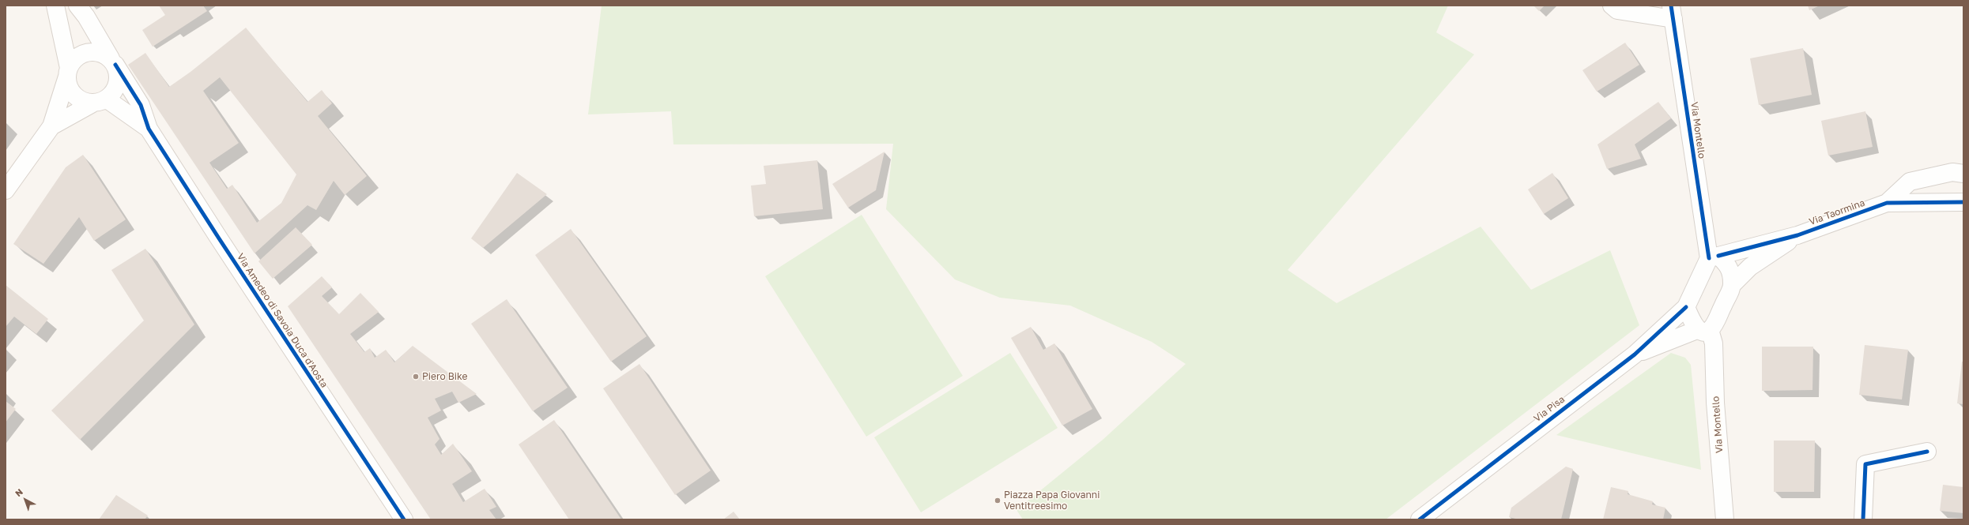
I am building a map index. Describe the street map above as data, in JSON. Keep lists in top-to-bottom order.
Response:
{
  "streets": {
    "street": [
      "Via Montello",
      "Via Taormina",
      "Via Amedeo di Savoia Duca d'Aosta",
      "Via Pisa"
    ]
  },
  "crossings": [
    ["Via Montello", "Via Taormina"],
    ["Via Montello", "Via Pisa"]
  ],
  "places": ["Piero Bike", "Piazza Papa Giovanni Ventitreesimo"],
  "north": "top left"
}
